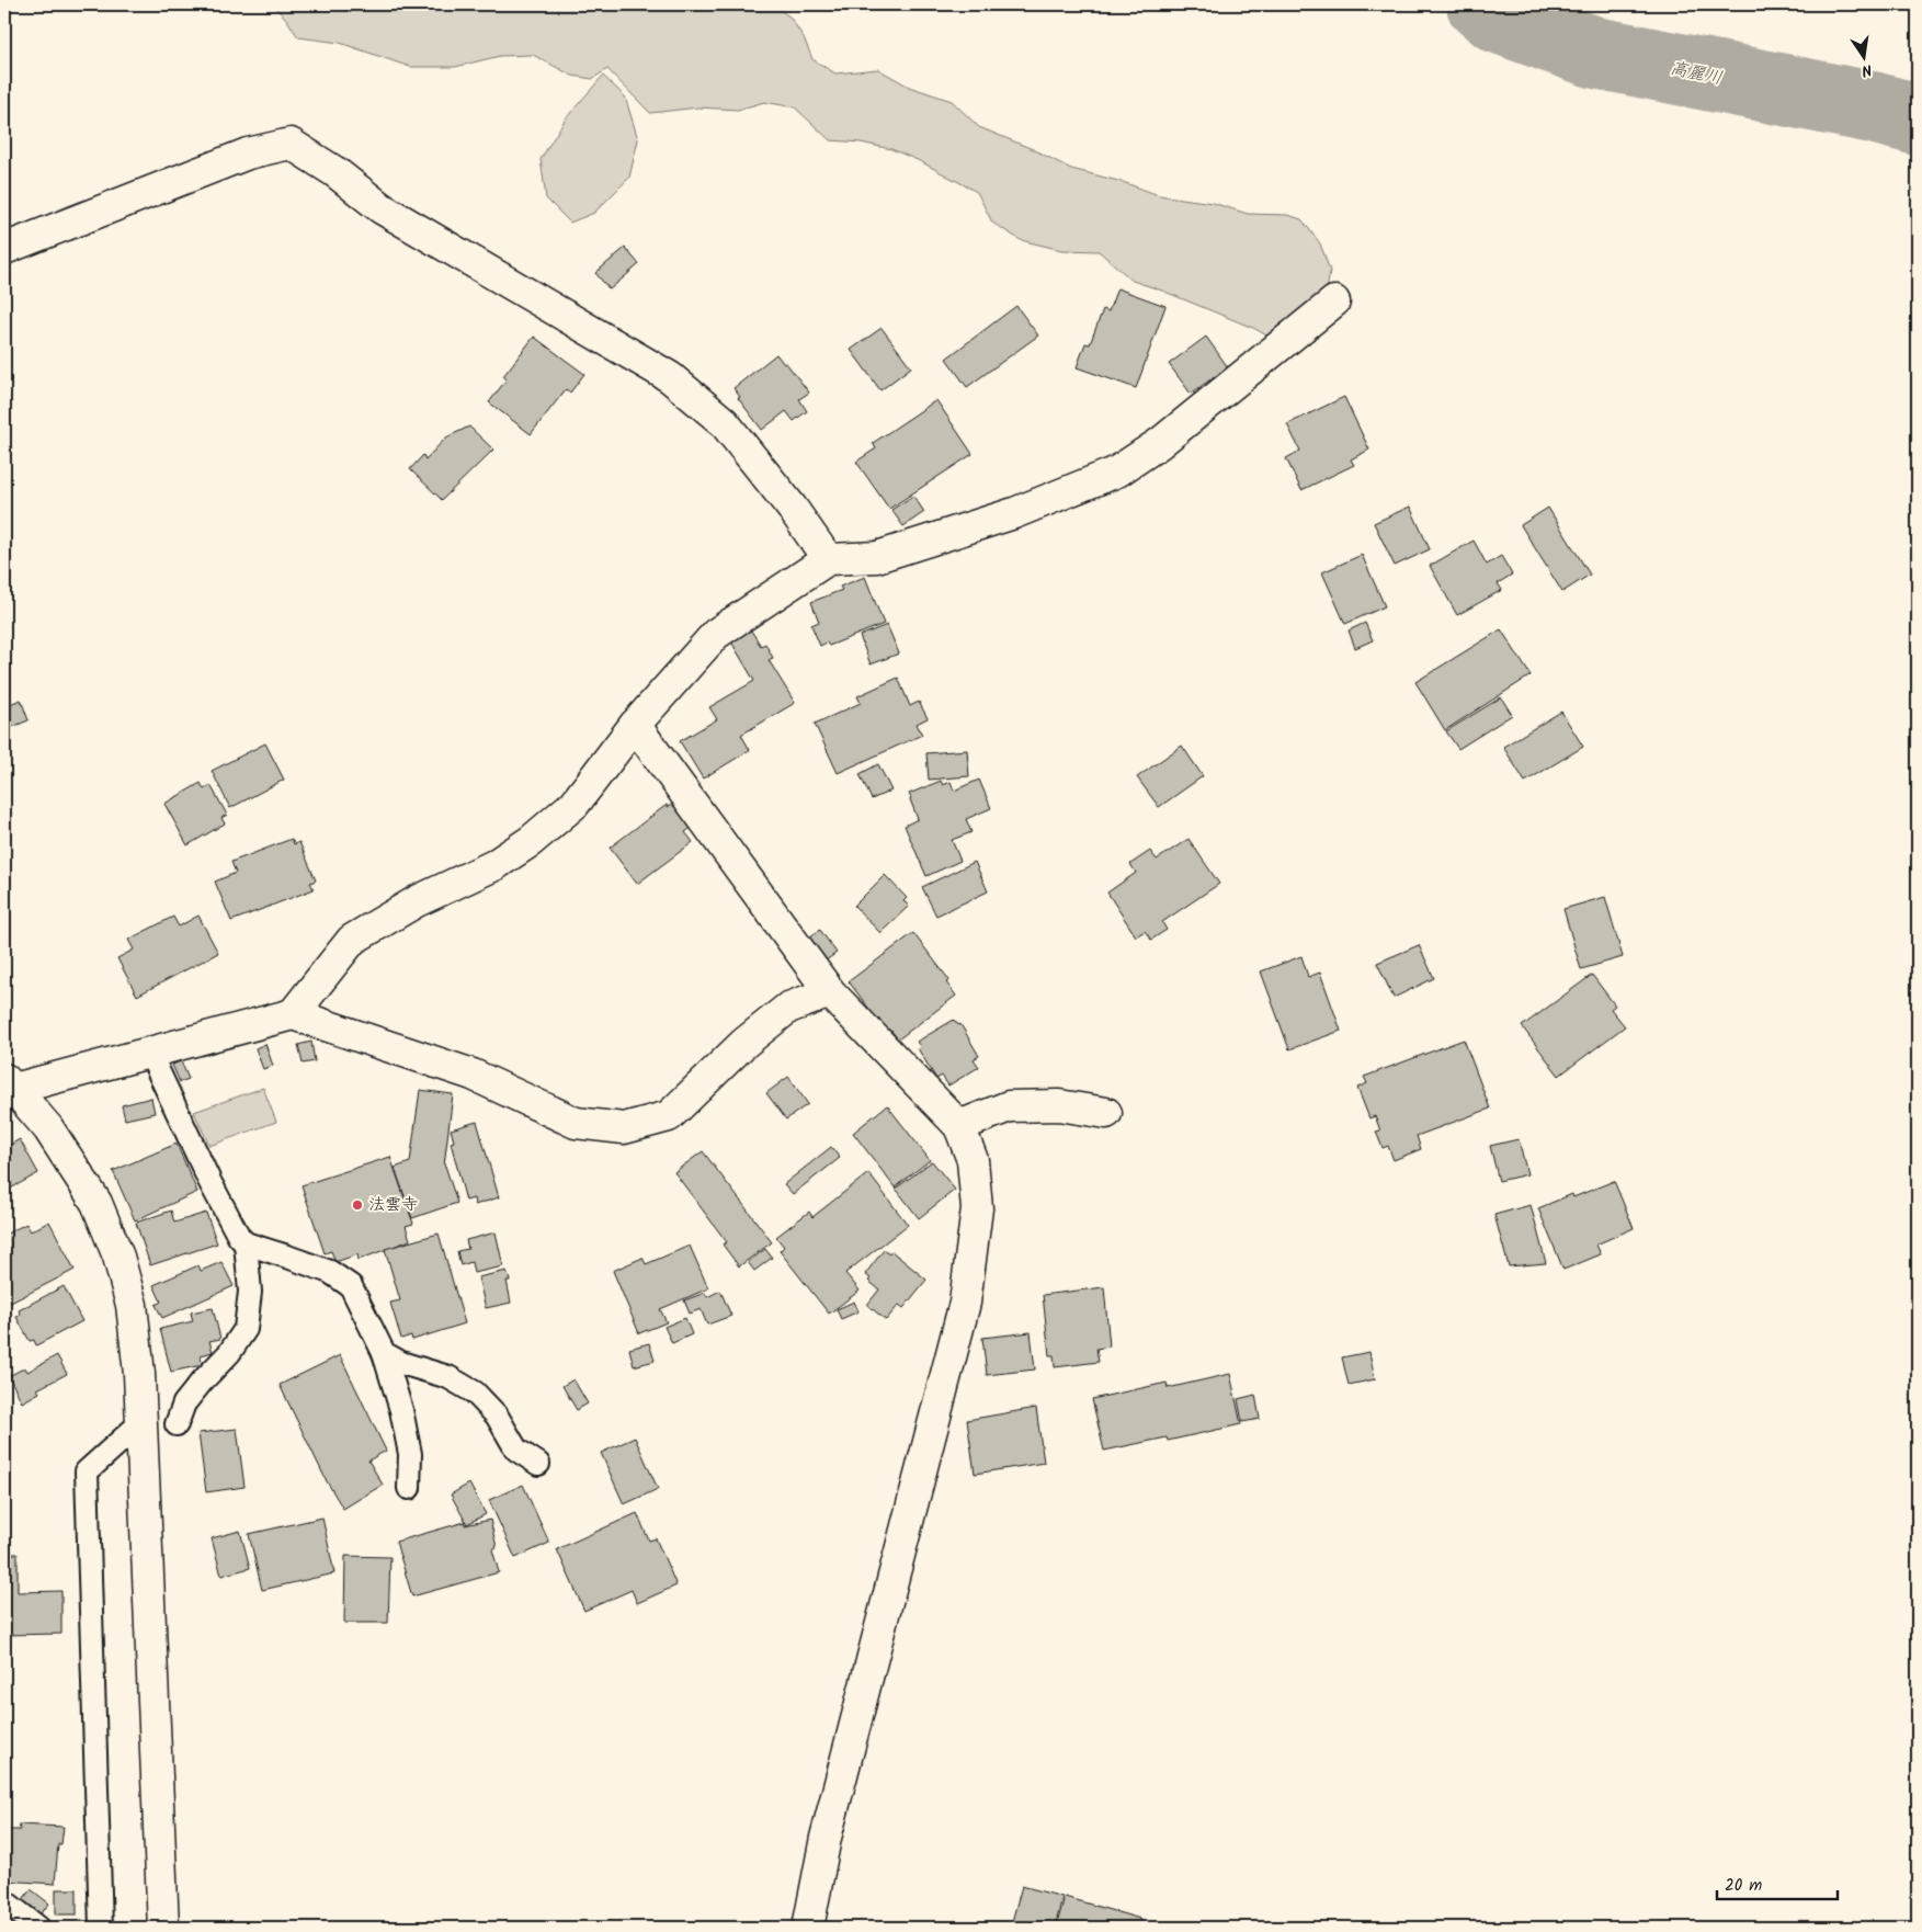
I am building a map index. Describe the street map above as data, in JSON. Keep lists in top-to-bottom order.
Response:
{
  "water": ["高麗川"],
  "places": ["法雲寺"],
  "scale_bar": "20 m",
  "north": "bottom"
}
